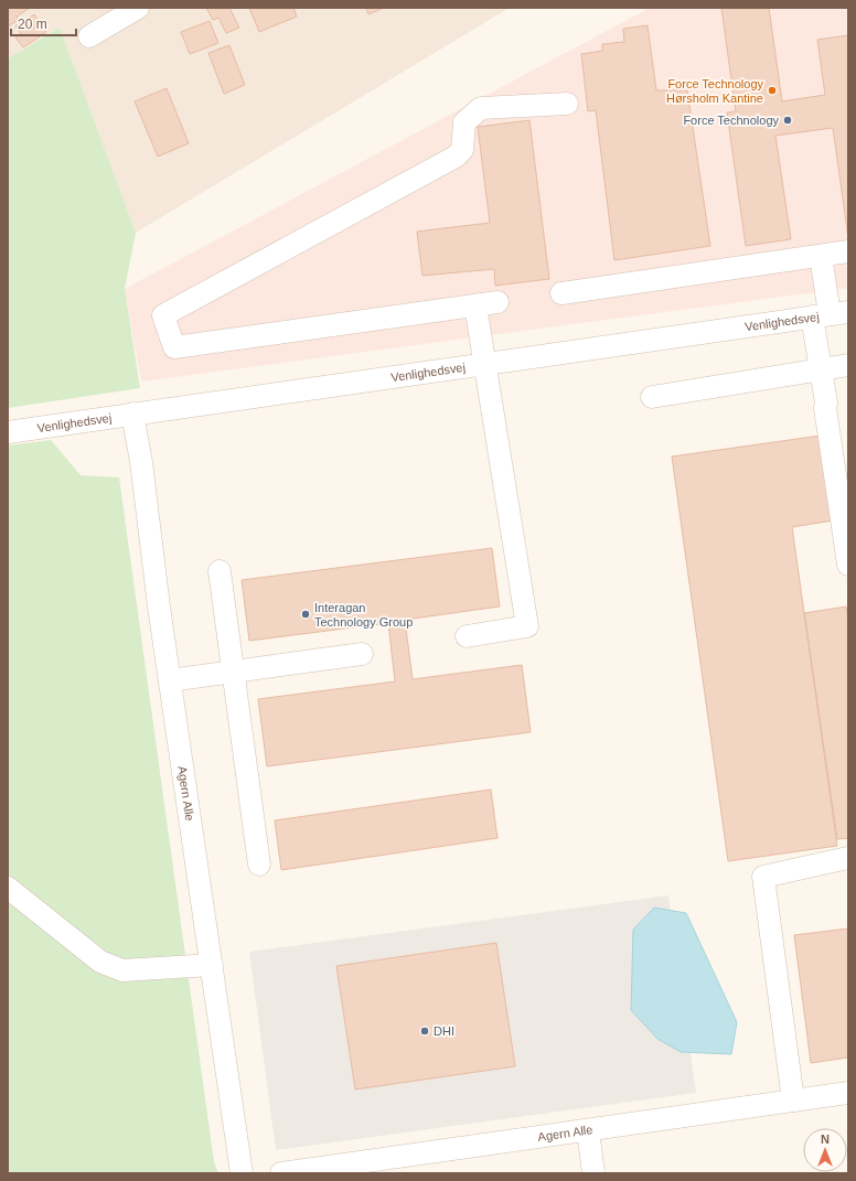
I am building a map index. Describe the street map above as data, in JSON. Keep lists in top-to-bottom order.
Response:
{
  "streets": {
    "street": ["Venlighedsvej", "Agern Alle"]
  },
  "crossings": [
    ["Venlighedsvej", "Agern Alle"]
  ],
  "places": [
    "Force Technology Hørsholm Kantine",
    "Force Technology",
    "Interagan Technology Group",
    "DHI"
  ],
  "scale_bar": "20 m",
  "north": "top"
}
